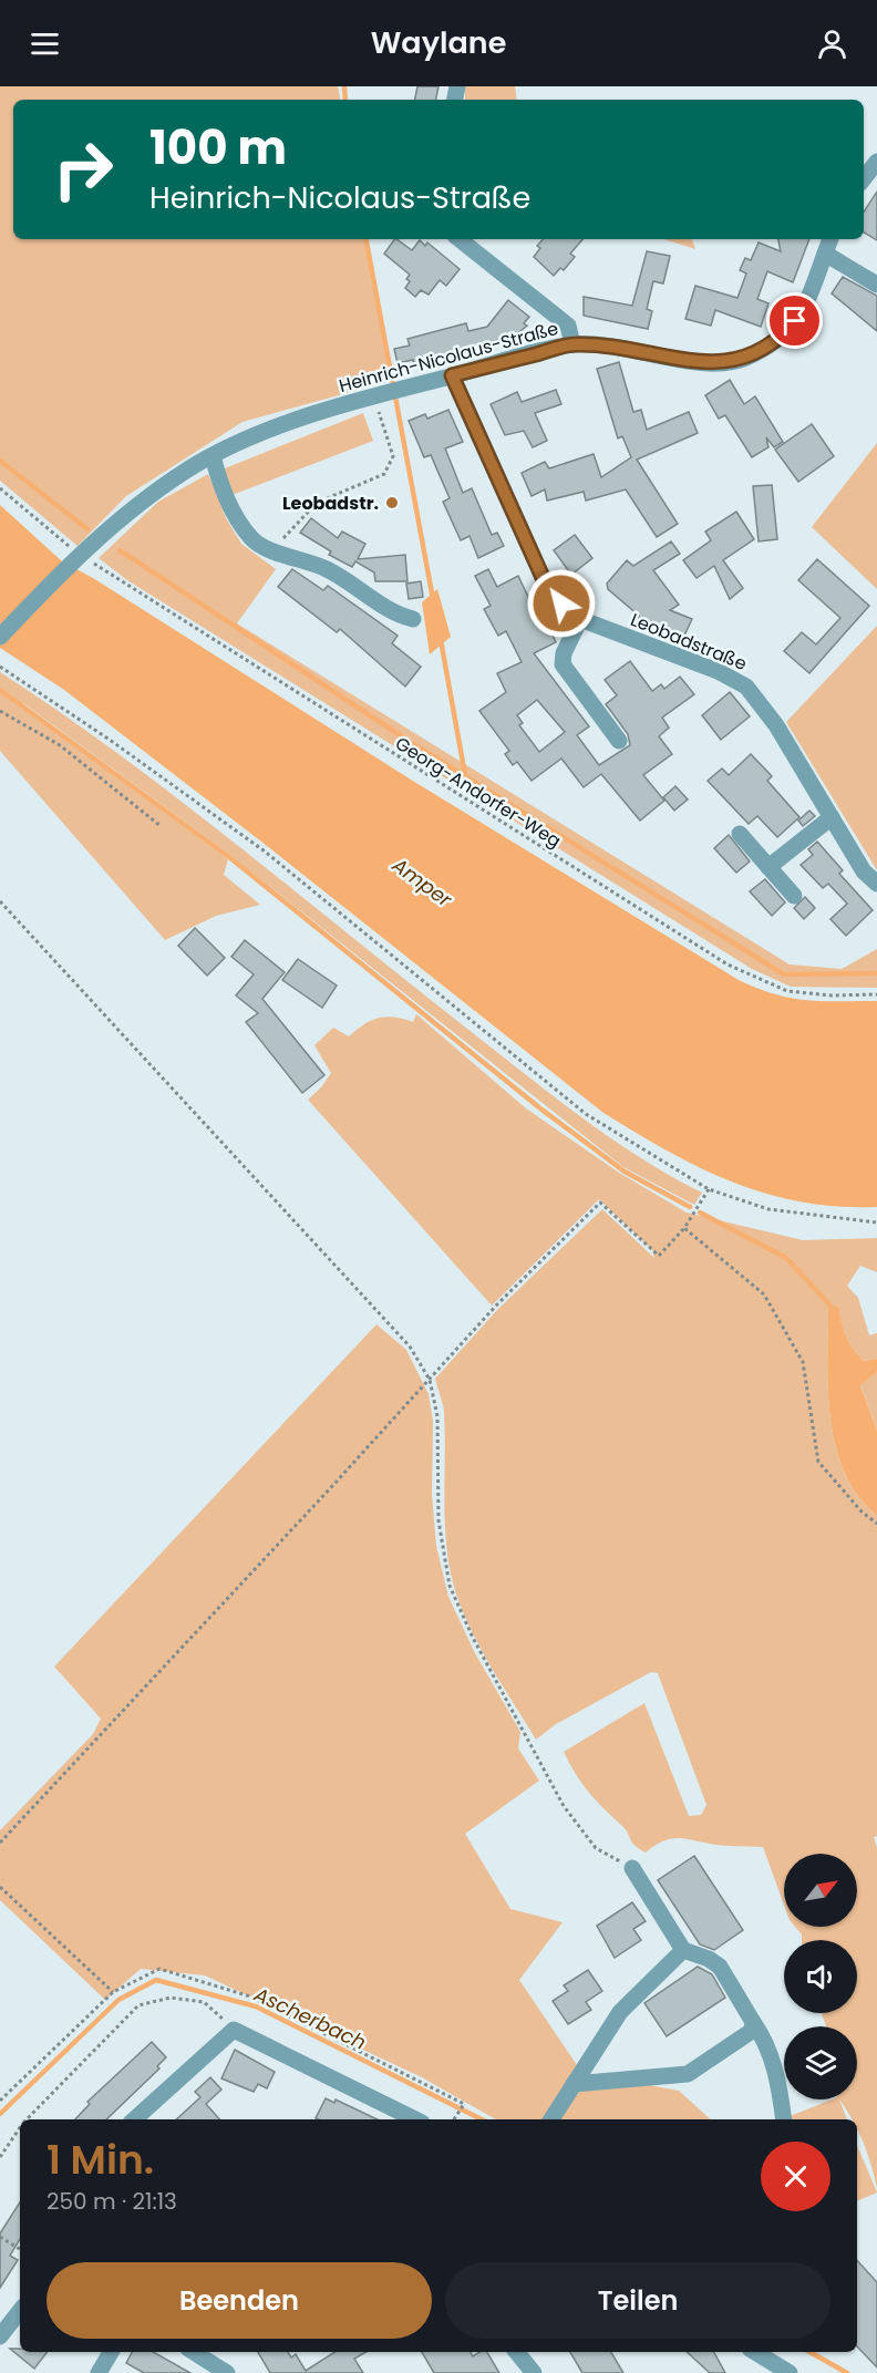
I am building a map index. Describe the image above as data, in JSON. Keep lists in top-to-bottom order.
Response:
{
  "streets": {
    "street": ["Heinrich-Nicolaus-Straße", "Leobadstraße"],
    "path": ["Georg-Andorfer-Weg"]
  },
  "crossings": [
    ["Heinrich-Nicolaus-Straße", "Leobadstraße"],
    ["Heinrich-Nicolaus-Straße", "Georg-Andorfer-Weg"]
  ],
  "water": ["Amper", "Ascherbach"],
  "places": ["Leobadstr."],
  "north": "top right",
  "page": {
    "header": "Waylane",
    "turn": ["100 m", "Heinrich-Nicolaus-Straße"],
    "heading": ["1 Min.", "250 m · 21:13"],
    "buttons": ["Beenden", "Teilen"]
  }
}
